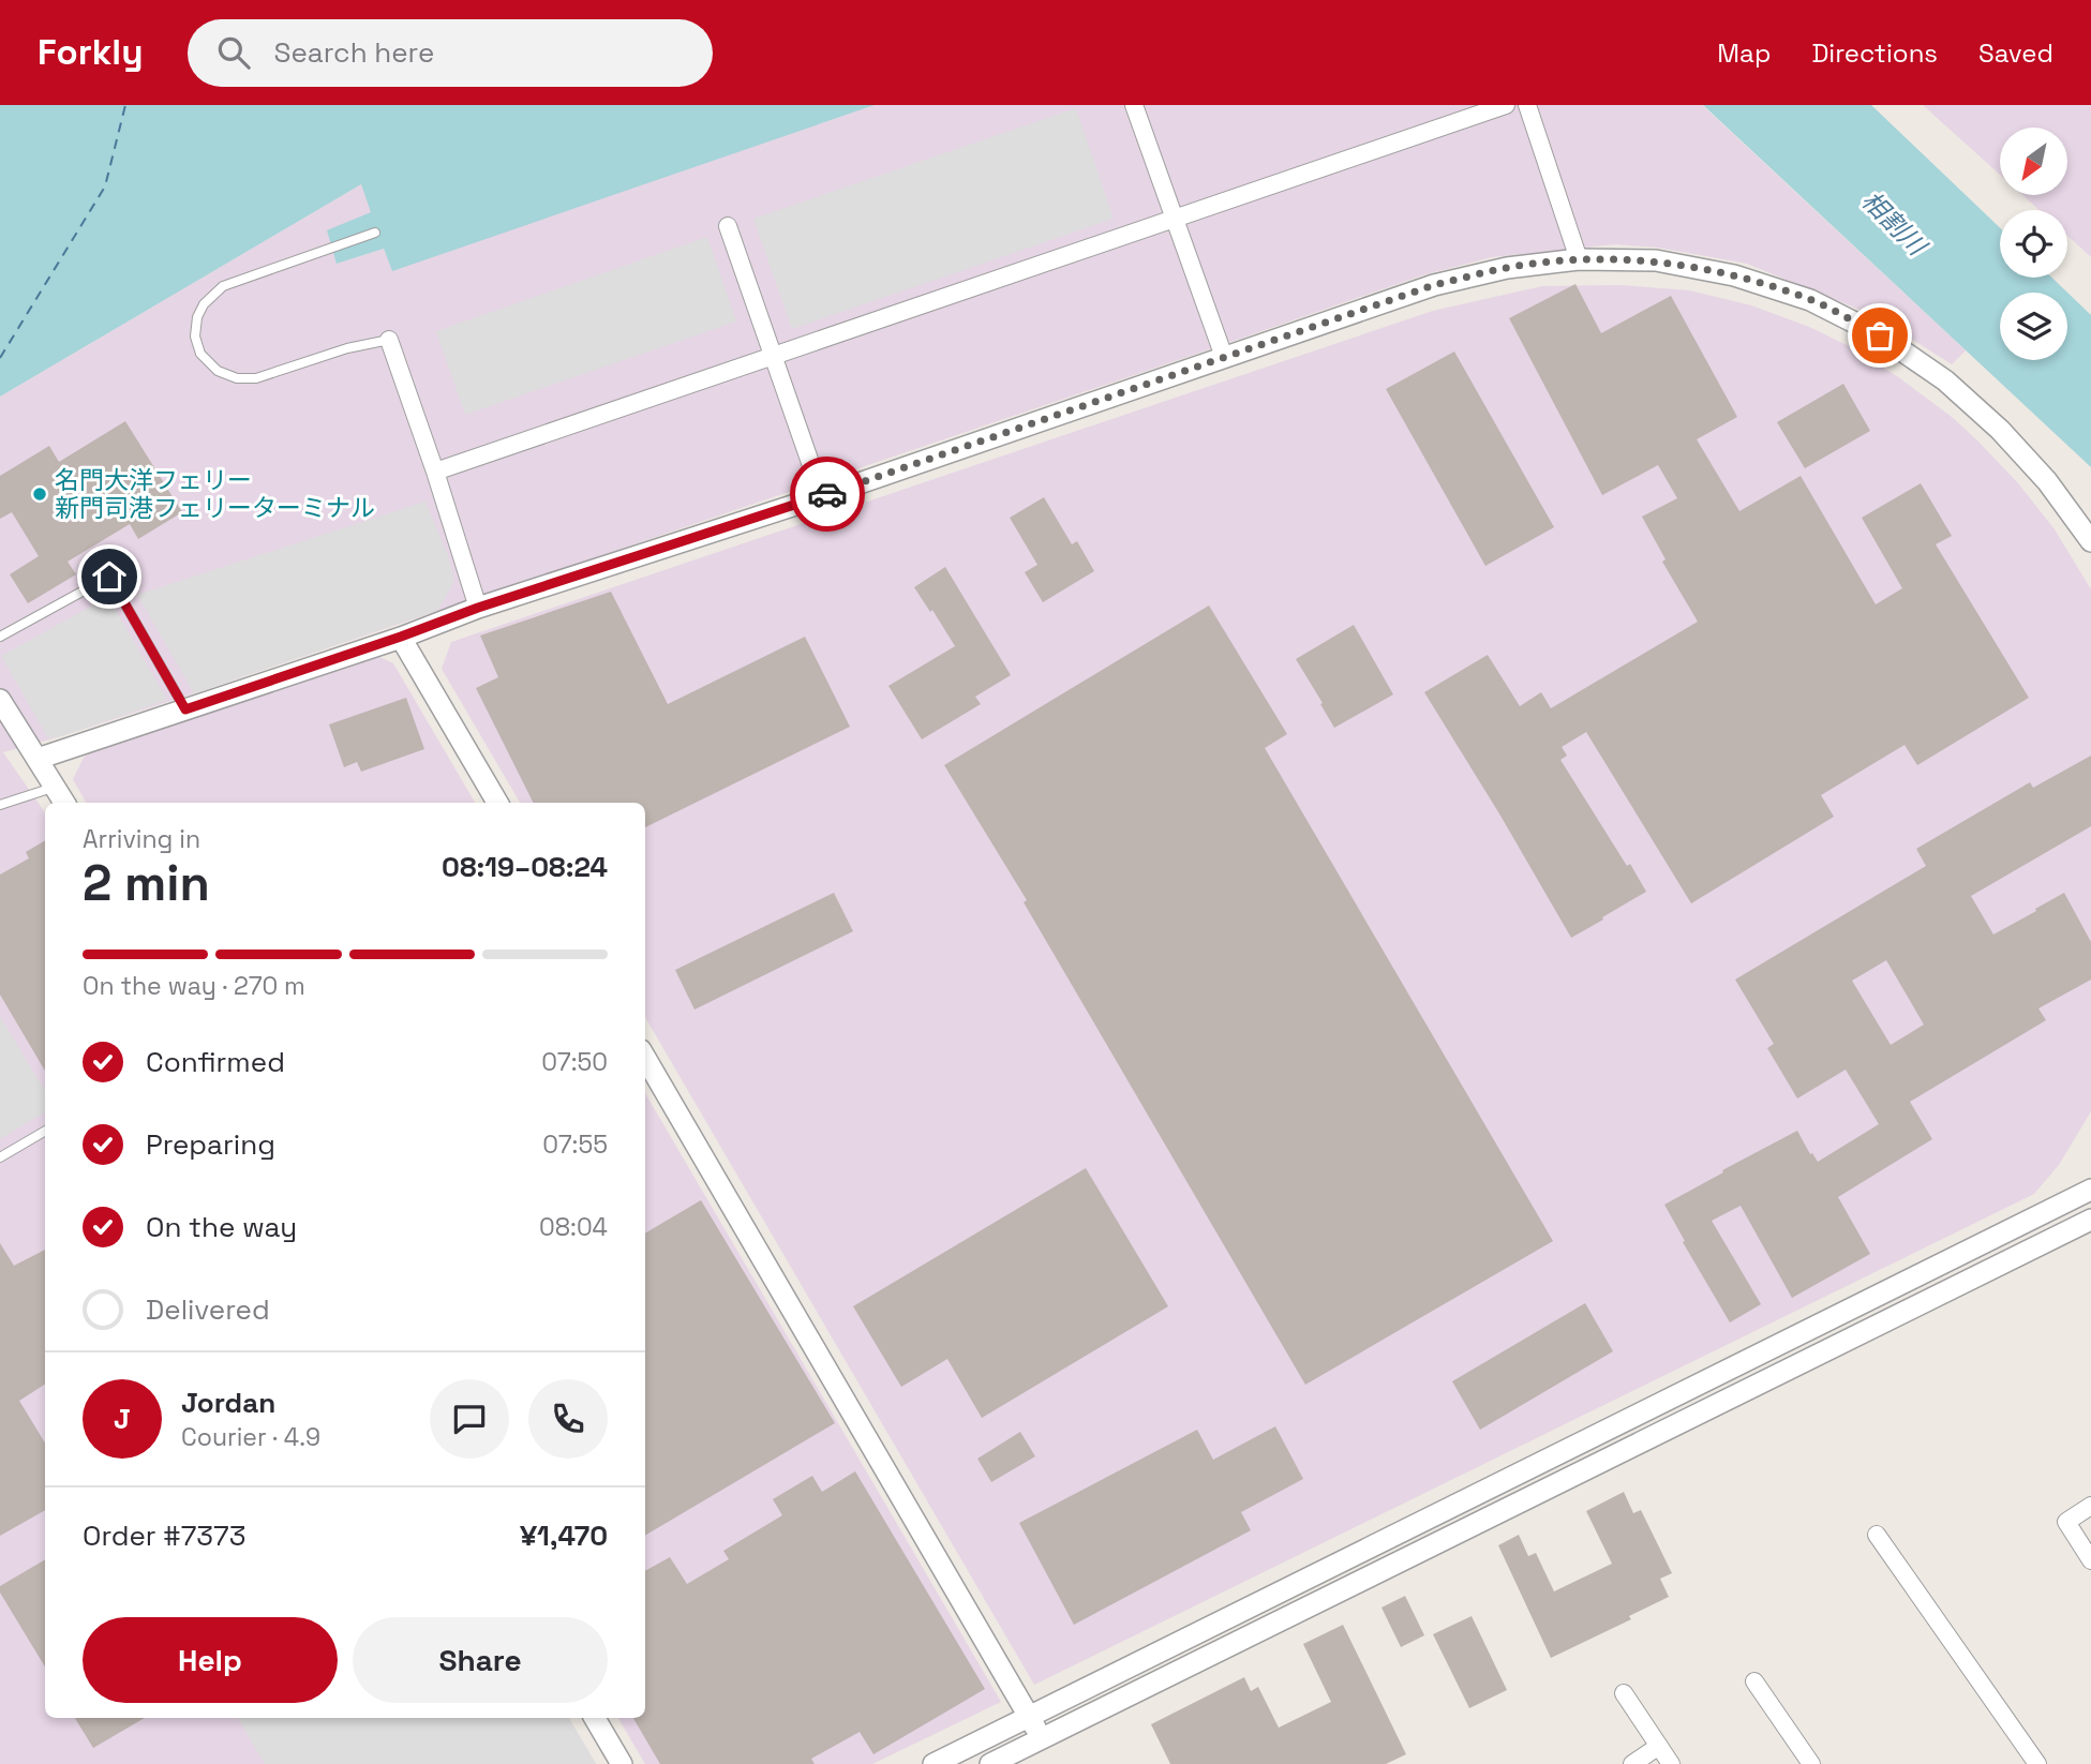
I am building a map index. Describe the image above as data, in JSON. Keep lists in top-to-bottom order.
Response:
{
  "water": ["相割川"],
  "places": ["名門大洋フェリー 新門司港フェリーターミナル"],
  "north": "bottom left",
  "page": {
    "header": "Forkly",
    "search": "Search here",
    "nav": ["Map", "Directions", "Saved"],
    "heading": ["2 min", "Arriving in", "08:19–08:24"],
    "panel": [
      "Jordan",
      "Courier · 4.9",
      "Order #7373",
      "¥1,470"
    ],
    "bar": "On the way · 270 m",
    "list": [
      ["Confirmed", "07:50"],
      ["Preparing", "07:55"],
      ["On the way", "08:04"],
      "Delivered"
    ],
    "round": "J",
    "buttons": ["Help", "Share"]
  }
}
